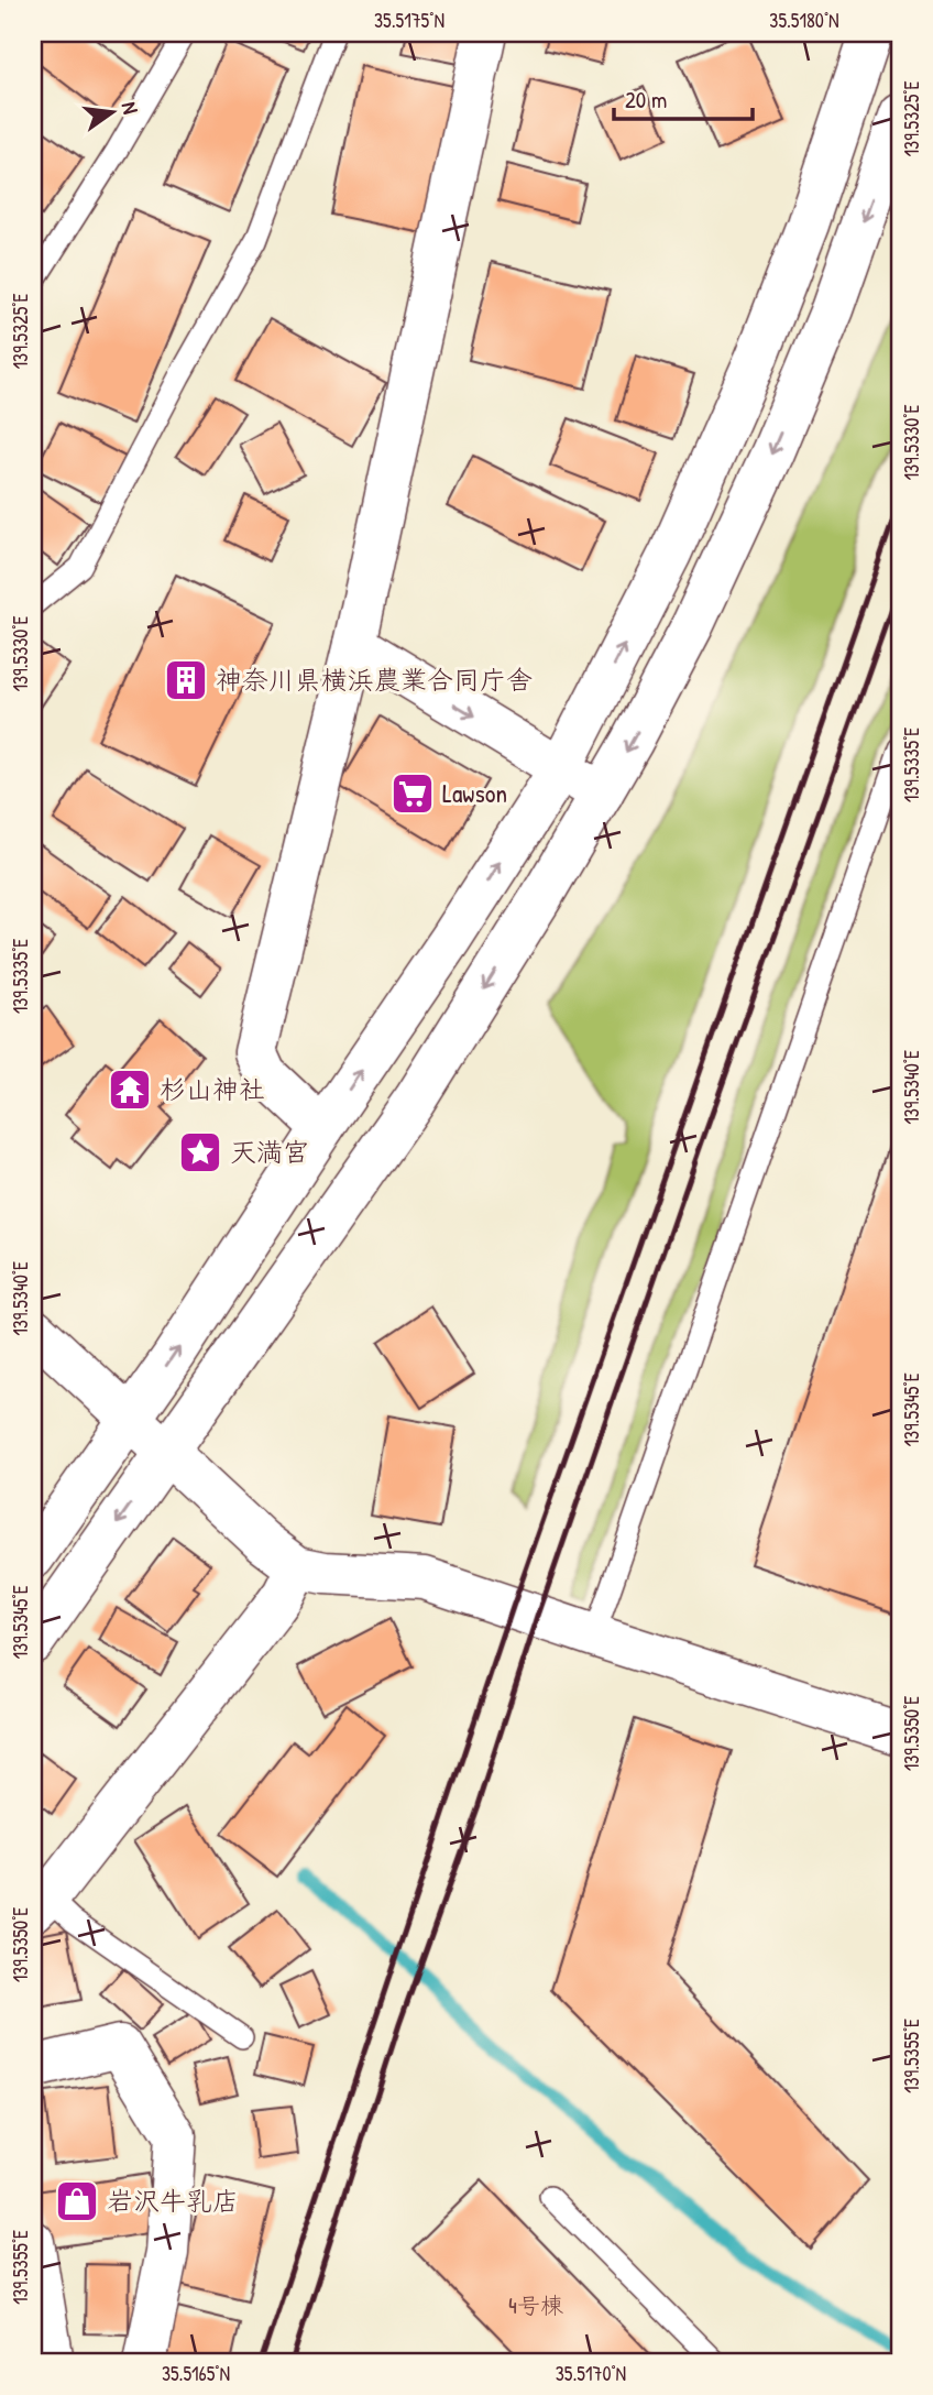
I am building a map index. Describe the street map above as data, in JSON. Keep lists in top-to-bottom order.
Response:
{
  "places": {
    "building": ["神奈川県横浜農業合同庁舎"],
    "supermarket": ["Lawson"],
    "temple": ["杉山神社"],
    "place": ["天満宮"],
    "shop": ["岩沢牛乳店"]
  },
  "house_numbers": ["4号棟"],
  "scale_bar": "20 m",
  "north": "right",
  "coordinates": [
    "35.5175°N",
    "35.5180°N",
    "139.5325°E",
    "139.5330°E",
    "139.5335°E",
    "139.5340°E",
    "139.5345°E",
    "139.5350°E",
    "139.5355°E",
    "35.5165°N",
    "35.5170°N"
  ]
}
